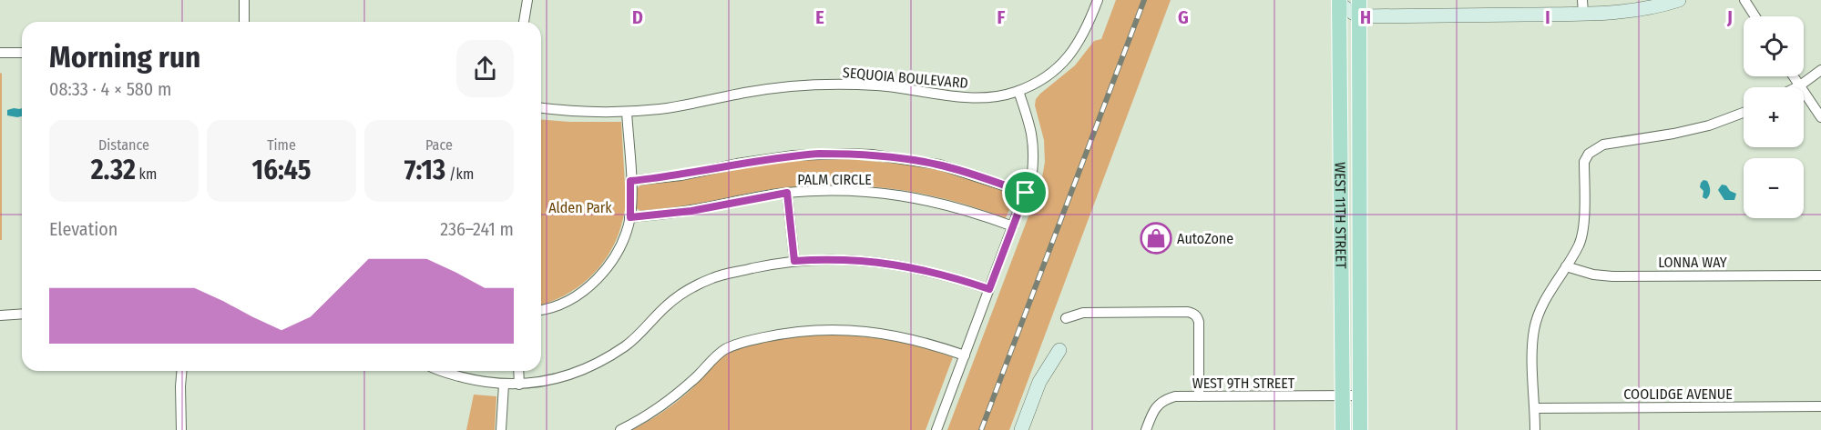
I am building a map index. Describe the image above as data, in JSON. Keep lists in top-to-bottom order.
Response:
{
  "streets": {
    "main road": ["WEST 11TH STREET"],
    "street": [
      "SEQUOIA BOULEVARD",
      "PALM CIRCLE",
      "LONNA WAY",
      "WEST 9TH STREET",
      "COOLIDGE AVENUE"
    ]
  },
  "crossings": [
    ["WEST 11TH STREET", "WEST 9TH STREET"]
  ],
  "parks": ["Alden Park"],
  "places": {
    "shop": ["AutoZone"]
  },
  "page": {
    "map_buttons": ["+", "−"],
    "heading": ["Morning run", "08:33 · 4 × 580 m"],
    "stats": [
      ["Distance", "2.32 km"],
      ["Time", "16:45"],
      ["Pace", "7:13 /km"]
    ],
    "chart": ["Elevation", "236–241 m"]
  },
  "grid": {
    "columns": [
      "D",
      "E",
      "F",
      "G",
      "H",
      "I",
      "J"
    ]
  }
}
